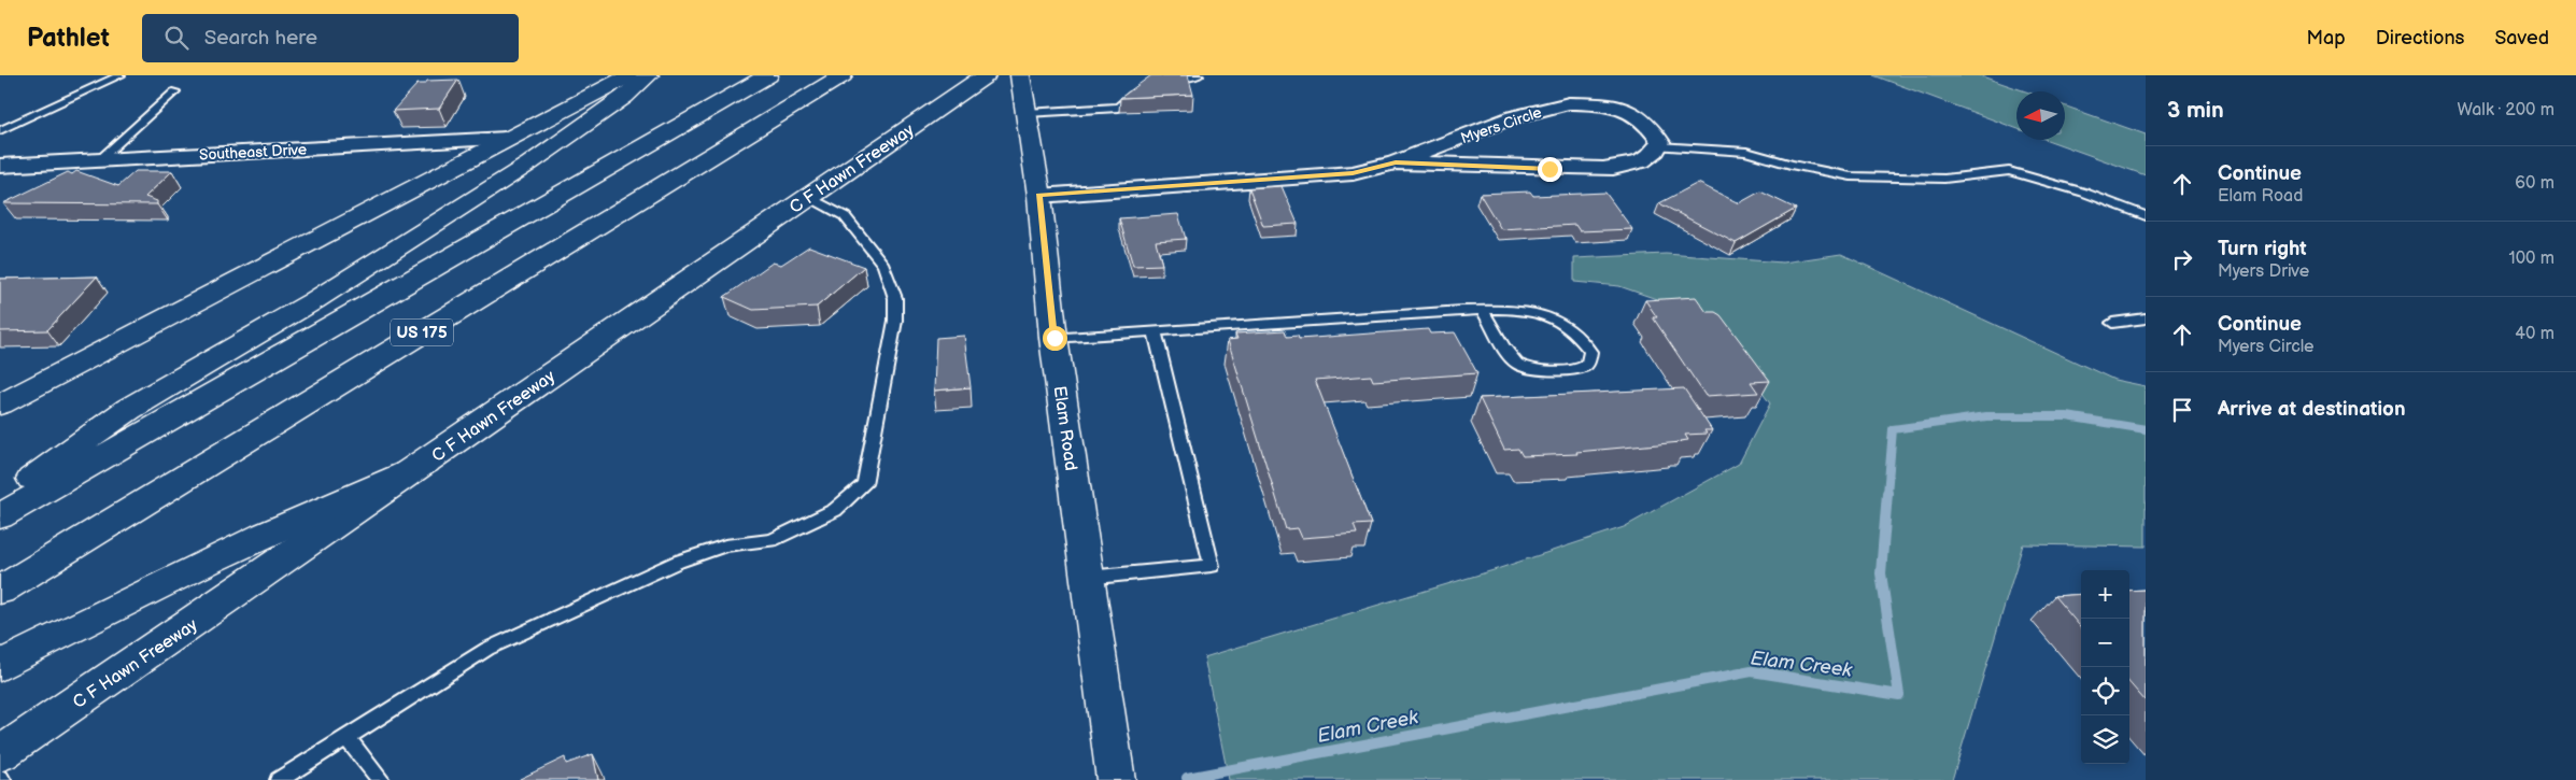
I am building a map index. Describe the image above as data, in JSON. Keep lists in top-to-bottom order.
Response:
{
  "streets": {
    "main road": ["C F Hawn Freeway", "US 175", "Elam Road"],
    "street": ["Myers Circle", "Southeast Drive"]
  },
  "water": ["Elam Creek"],
  "north": "left",
  "page": {
    "header": "Pathlet",
    "search": "Search here",
    "nav": ["Map", "Directions", "Saved"],
    "heading": ["3 min", "Walk · 200 m"],
    "list": [
      ["Continue", "Elam Road", "60 m"],
      ["Turn right", "Myers Drive", "100 m"],
      ["Continue", "Myers Circle", "40 m"],
      "Arrive at destination"
    ],
    "map_buttons": ["+", "−"]
  }
}
